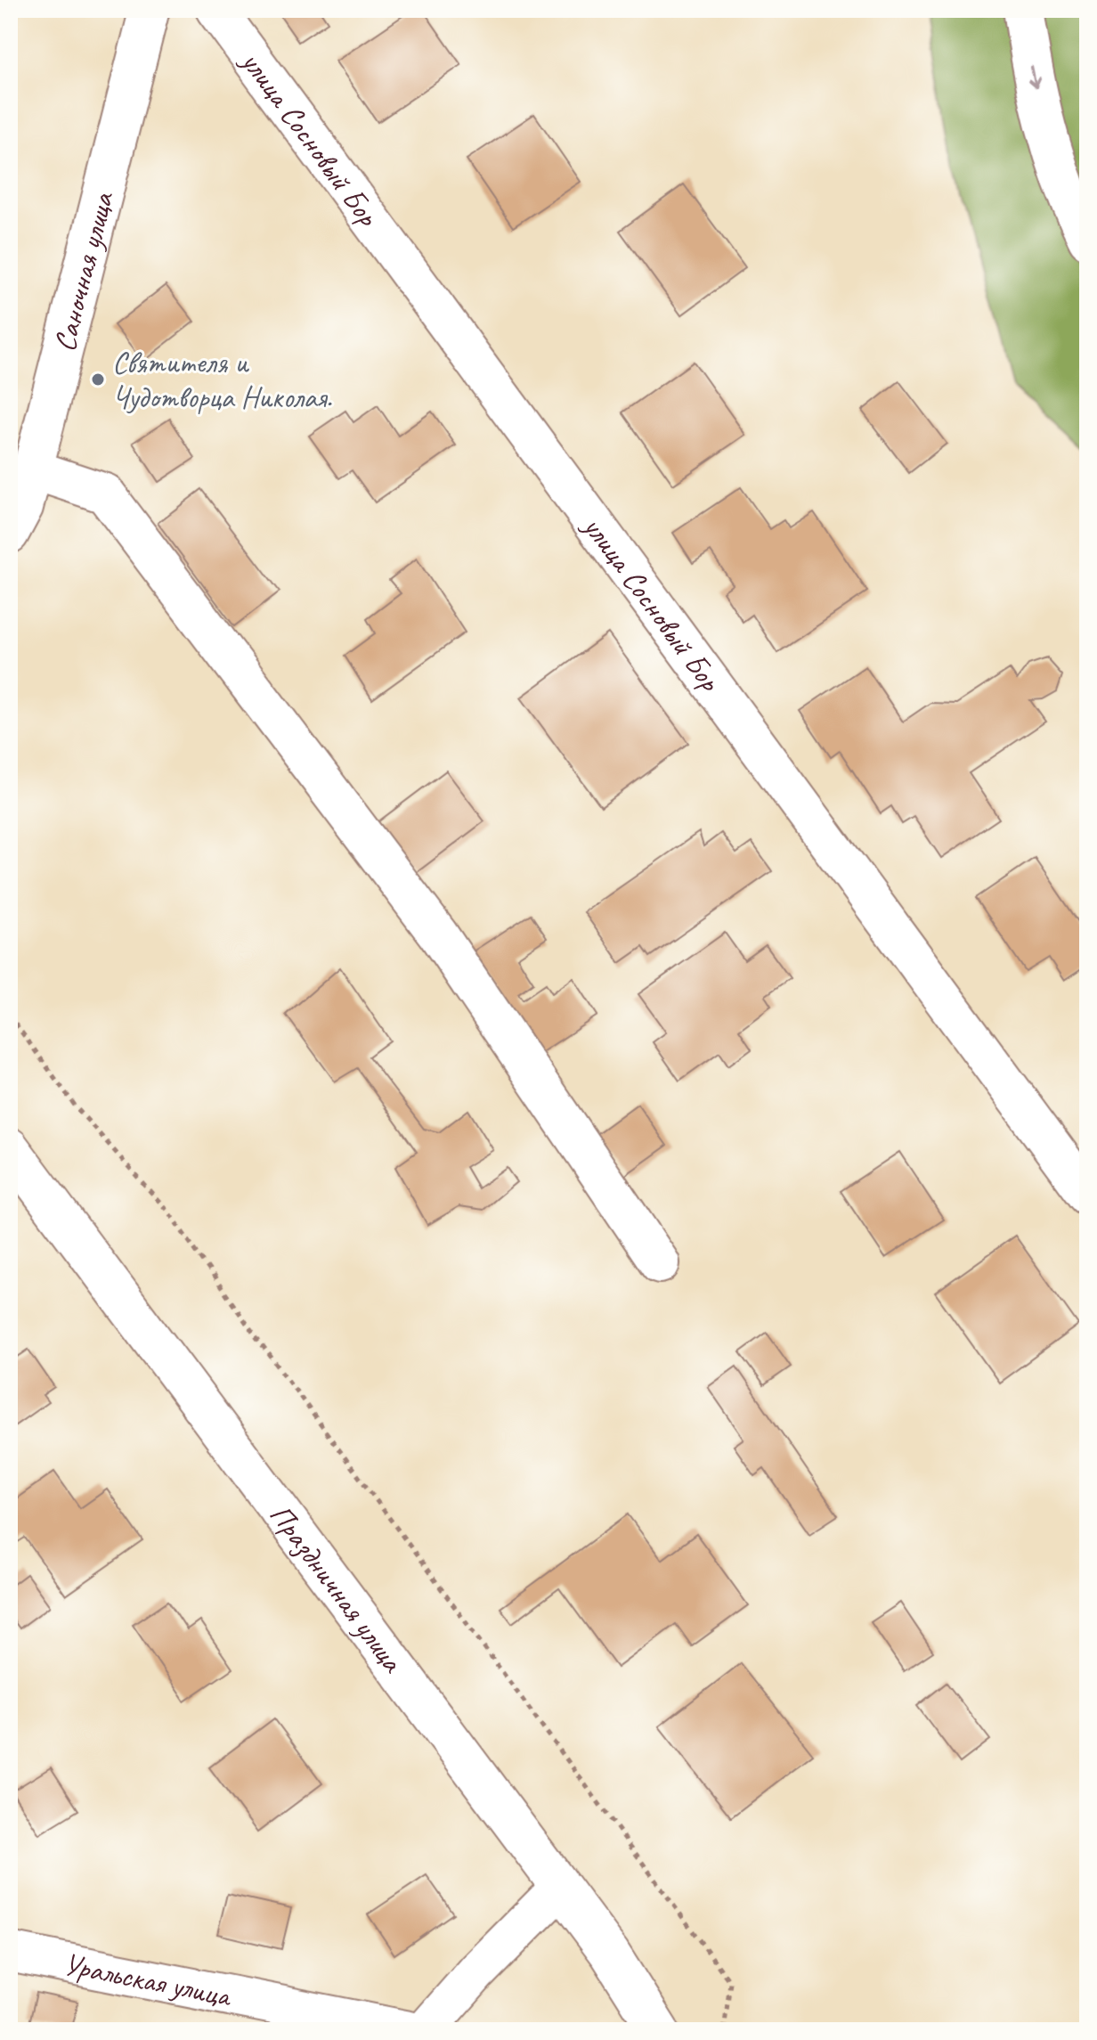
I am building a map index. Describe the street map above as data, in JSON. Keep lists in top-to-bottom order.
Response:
{
  "streets": {
    "street": [
      "улица Сосновый Бор",
      "Саночная улица",
      "Праздничная улица",
      "Уральская улица"
    ]
  },
  "places": ["Святителя и Чудотворца Николая."]
}
